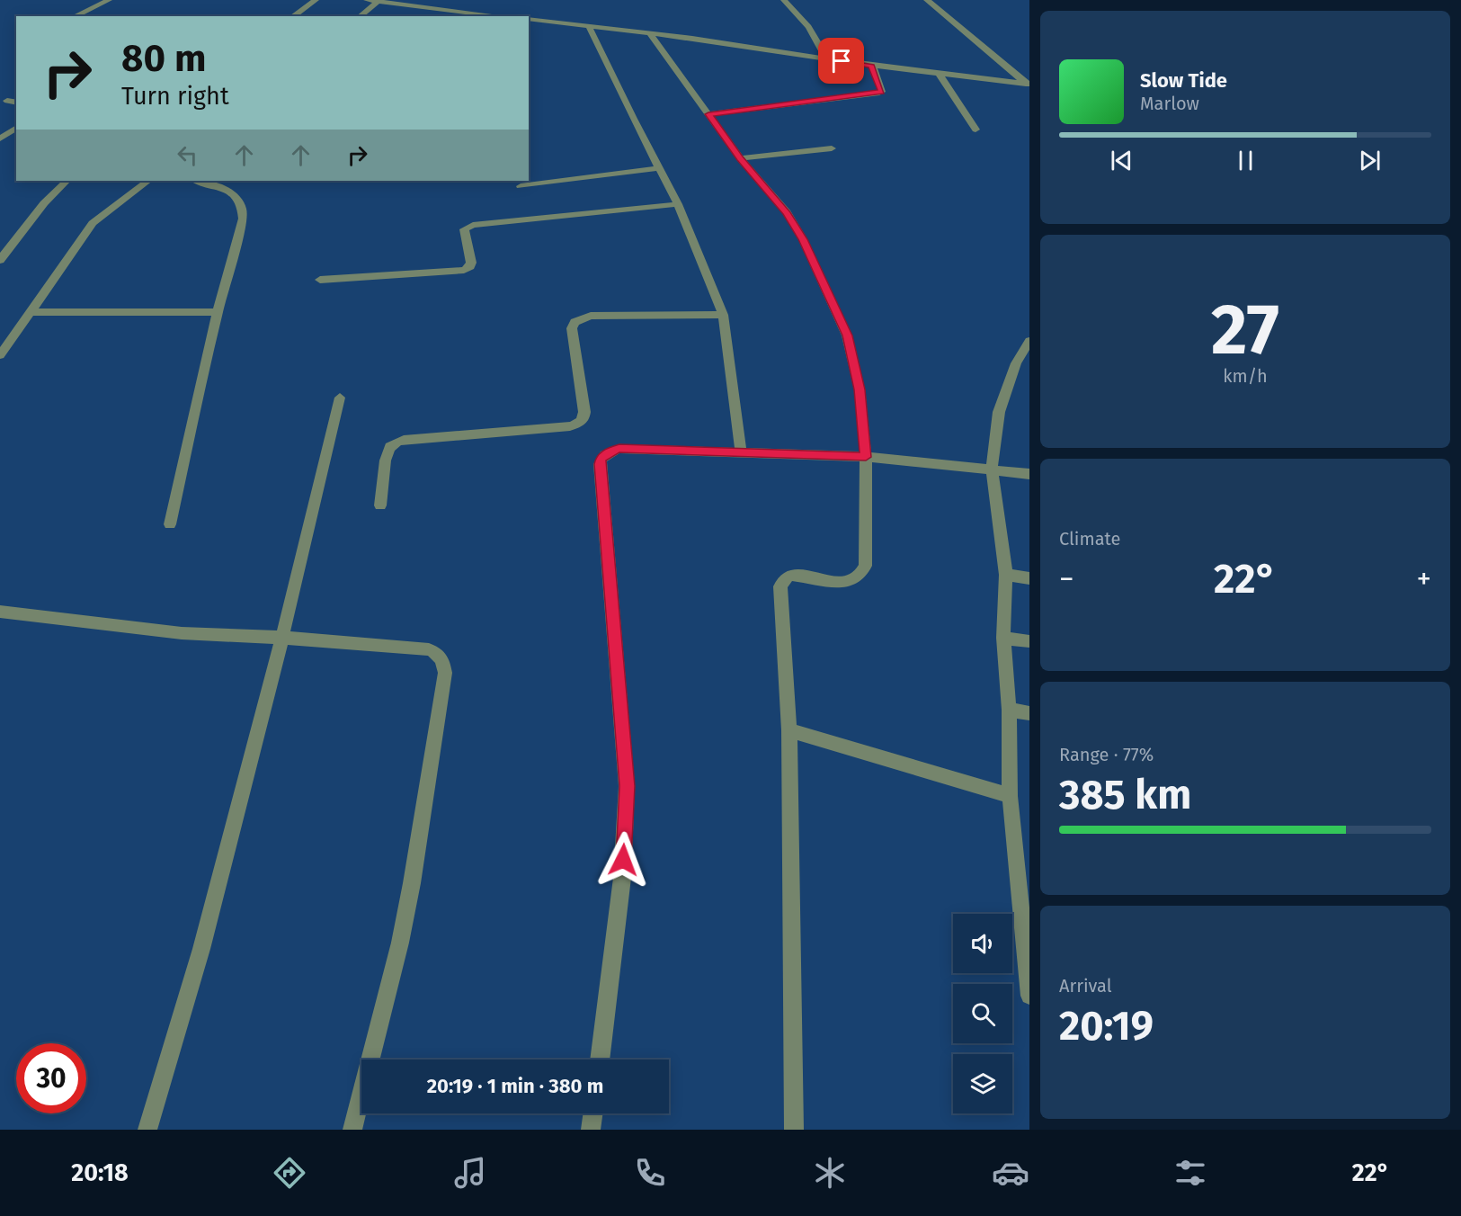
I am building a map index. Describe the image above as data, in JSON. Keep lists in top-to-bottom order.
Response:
{
  "page": {
    "turn": ["80 m", "Turn right"],
    "song": ["Slow Tide", "Marlow"],
    "tile": [
      ["27", "km/h"],
      "Climate",
      ["Range · 77%", "385 km"],
      ["Arrival", "20:19"]
    ],
    "heat": ["−", "22°", "+"],
    "limit": "30",
    "trip": "20:19 · 1 min · 380 m",
    "tabs": ["20:18", "22°"]
  }
}
